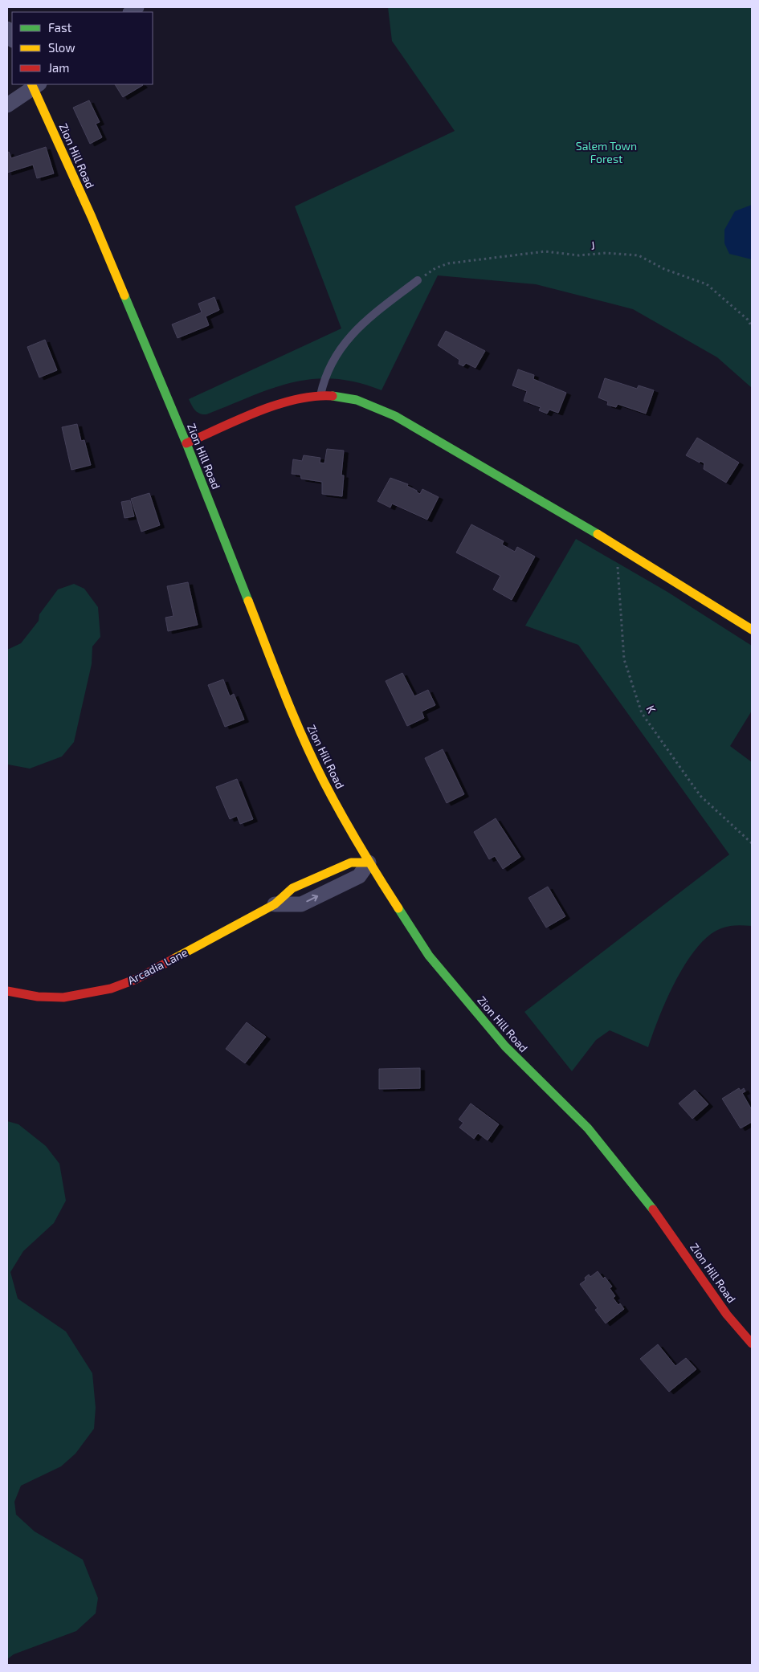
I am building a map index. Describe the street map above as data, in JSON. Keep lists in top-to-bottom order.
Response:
{
  "streets": {
    "street": ["Zion Hill Road", "Arcadia Lane"],
    "path": ["J", "K"]
  },
  "crossings": [
    ["Zion Hill Road", "Arcadia Lane"]
  ],
  "parks": ["Salem Town Forest"],
  "legend": ["Fast", "Slow", "Jam"]
}
